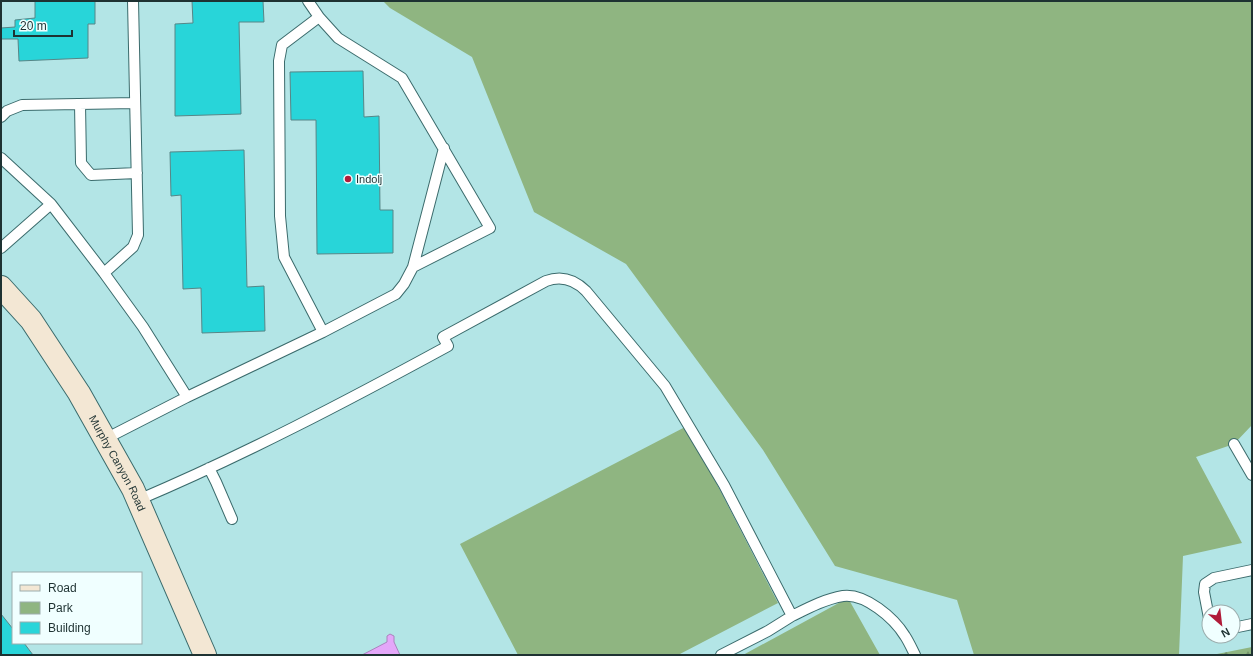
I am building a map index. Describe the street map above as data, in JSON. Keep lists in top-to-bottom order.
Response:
{
  "streets": {
    "main road": ["Murphy Canyon Road"]
  },
  "places": ["Indolj"],
  "legend": ["Road", "Park", "Building"],
  "scale_bar": "20 m",
  "north": "bottom right"
}
